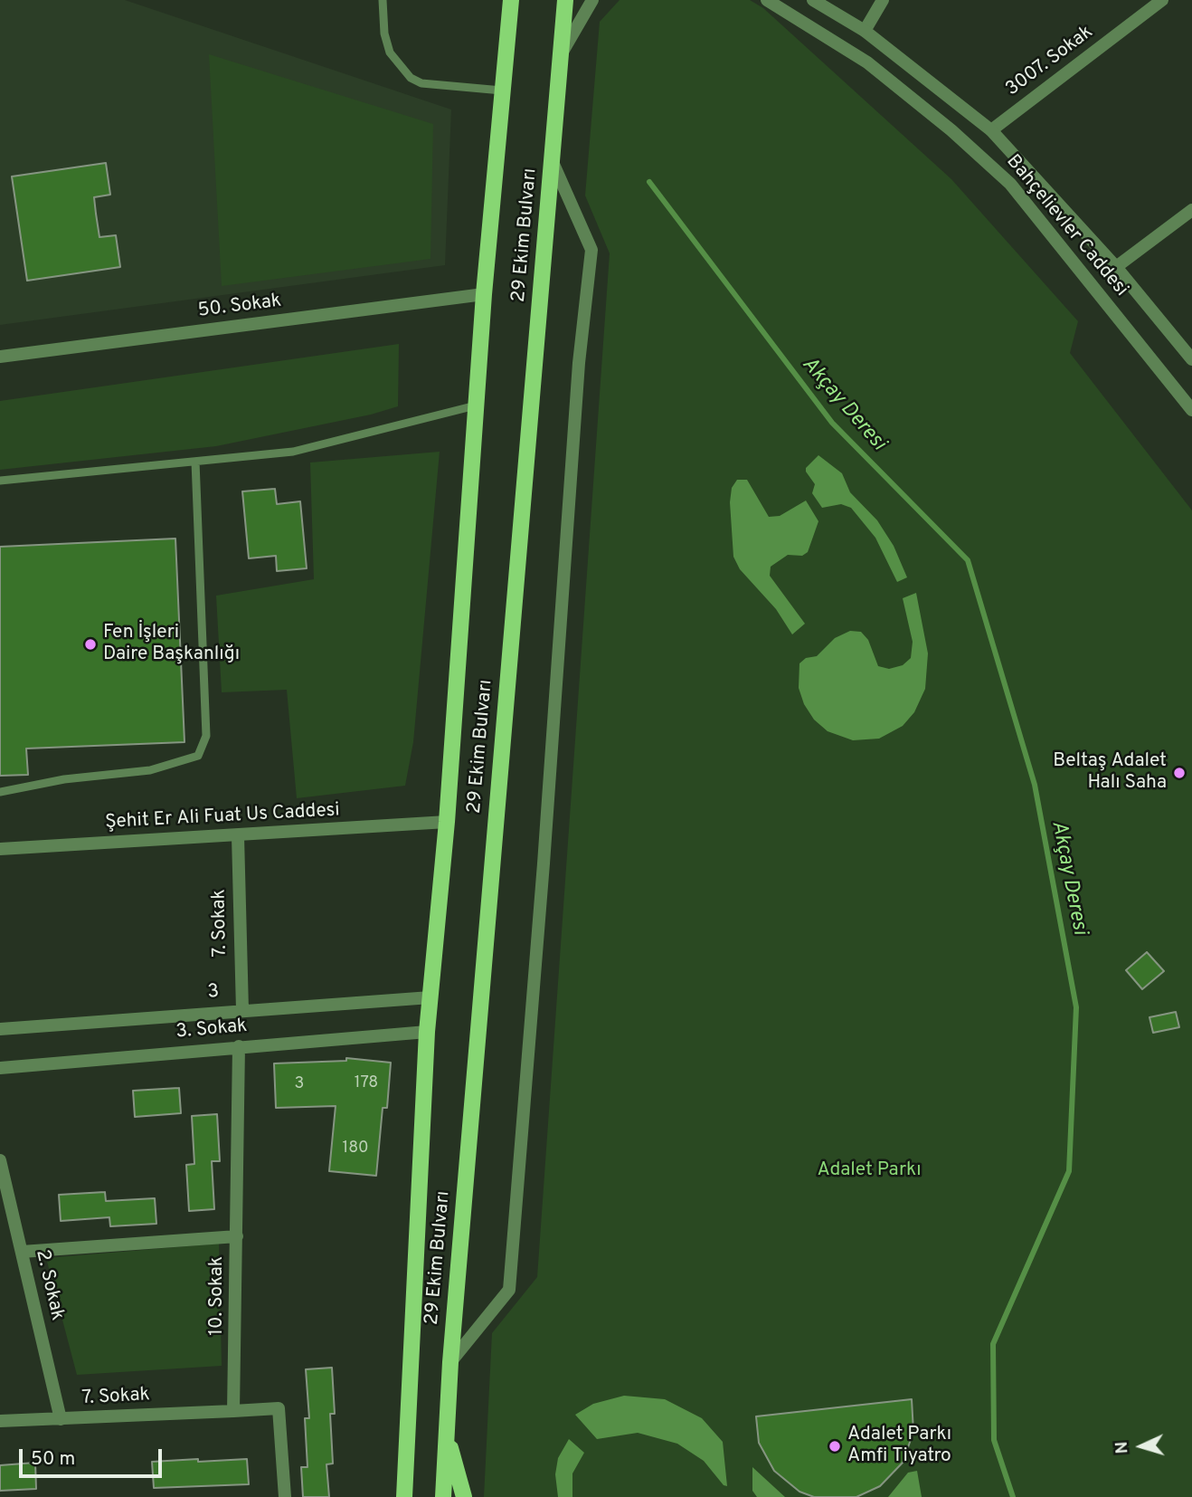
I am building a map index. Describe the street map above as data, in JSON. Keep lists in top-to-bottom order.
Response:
{
  "streets": {
    "main road": ["29 Ekim Bulvarı"],
    "street": [
      "3007. Sokak",
      "Bahçelievler Caddesi",
      "50. Sokak",
      "Şehit Er Ali Fuat Us Caddesi",
      "7. Sokak",
      "3",
      "3. Sokak",
      "2. Sokak",
      "10. Sokak"
    ]
  },
  "crossings": [
    ["3007. Sokak", "Bahçelievler Caddesi"],
    ["29 Ekim Bulvarı", "50. Sokak"],
    ["29 Ekim Bulvarı", "Şehit Er Ali Fuat Us Caddesi"],
    ["29 Ekim Bulvarı", "3"],
    ["29 Ekim Bulvarı", "3. Sokak"],
    ["Şehit Er Ali Fuat Us Caddesi", "7. Sokak"],
    ["7. Sokak", "3"],
    ["7. Sokak", "2. Sokak"],
    ["7. Sokak", "10. Sokak"],
    ["3. Sokak", "10. Sokak"]
  ],
  "water": ["Akçay Deresi"],
  "parks": ["Adalet Parkı"],
  "places": ["Fen İşleri Daire Başkanlığı", "Beltaş Adalet Halı Saha", "Adalet Parkı Amfi Tiyatro"],
  "house_numbers": ["178", "3", "180"],
  "scale_bar": "50 m",
  "north": "left"
}
